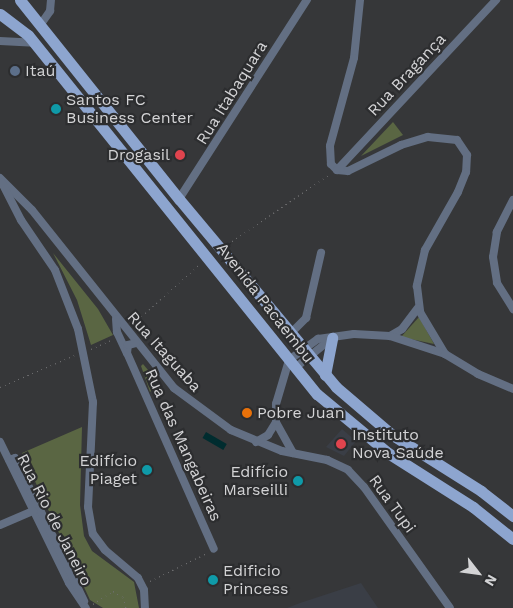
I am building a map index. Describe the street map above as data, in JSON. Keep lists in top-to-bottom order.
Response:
{
  "streets": {
    "main road": ["Avenida Pacaembu"],
    "street": [
      "Rua Bragança",
      "Rua Itabaquara",
      "Rua Itaguaba",
      "Rua das Mangabeiras",
      "Rua Tupi",
      "Rua Rio de Janeiro"
    ]
  },
  "crossings": [
    ["Rua Itabaquara", "Avenida Pacaembu"],
    ["Rua Itaguaba", "Rua das Mangabeiras"],
    ["Rua Itaguaba", "Rua Tupi"]
  ],
  "places": [
    "Itaú",
    "Santos FC Business Center",
    "Drogasil",
    "Pobre Juan",
    "Instituto Nova Saúde",
    "Edifício Piaget",
    "Edifício Marseilli",
    "Edificio Princess"
  ],
  "north": "bottom right"
}
